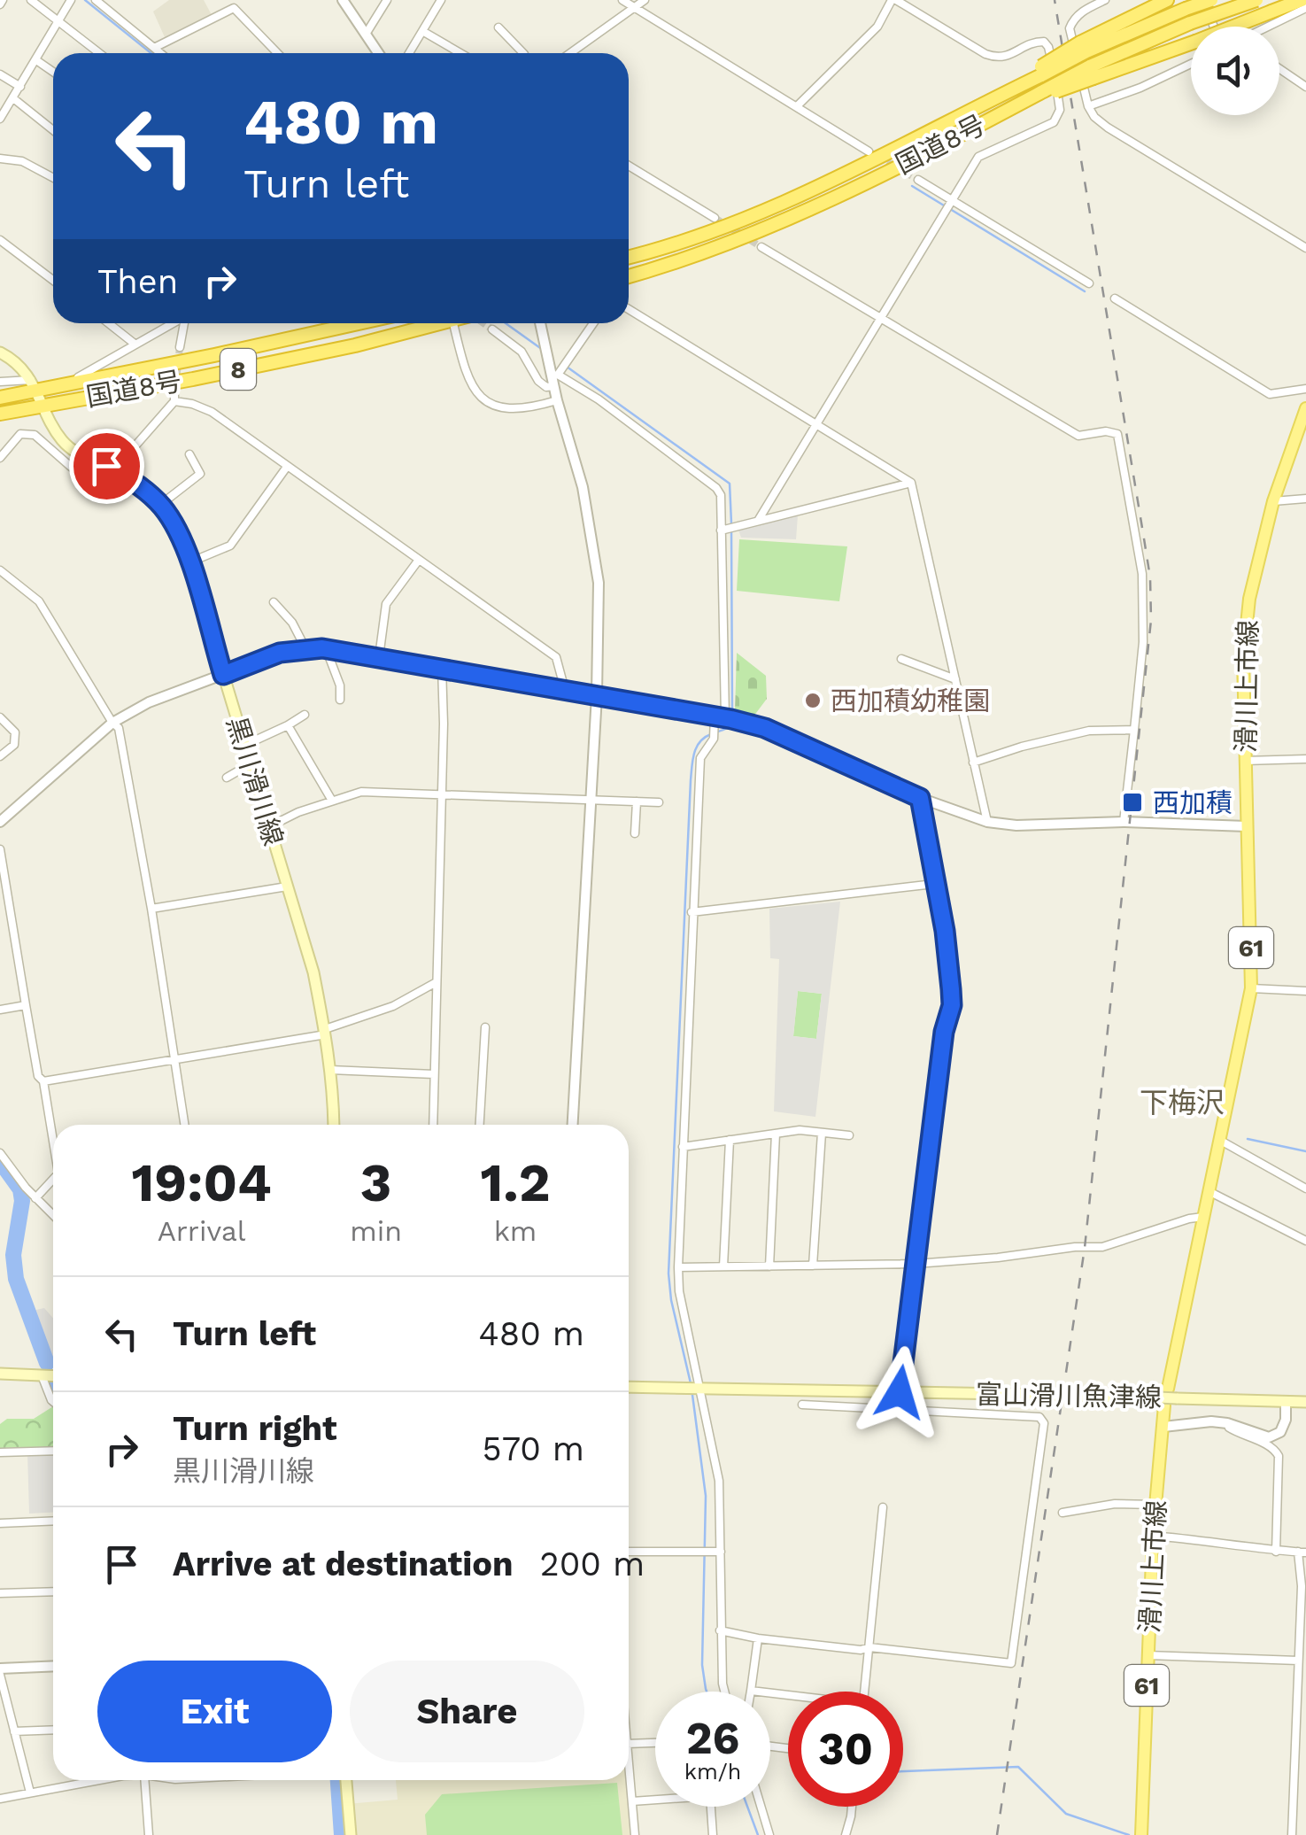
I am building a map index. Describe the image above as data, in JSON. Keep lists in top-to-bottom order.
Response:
{
  "streets": {
    "highway": ["国道8号", "8"],
    "main road": [
      "滑川上市線",
      "黒川滑川線",
      "61",
      "富山滑川魚津線"
    ]
  },
  "crossings": [
    ["国道8号", "黒川滑川線"]
  ],
  "districts": ["下梅沢"],
  "places": {
    "other": ["西加積幼稚園"],
    "transit": ["西加積"]
  },
  "page": {
    "turn": ["480 m", "Turn left"],
    "then": "Then",
    "eta": [
      "19:04",
      "Arrival",
      "3",
      "min",
      "1.2",
      "km"
    ],
    "list": [
      {
        "name": "Turn left",
        "value": "480 m"
      },
      {
        "name": "Turn right",
        "note": "黒川滑川線",
        "value": "570 m"
      },
      {
        "name": "Arrive at destination",
        "value": "200 m"
      }
    ],
    "buttons": ["Exit", "Share"],
    "speed": "26 km/h",
    "limit": "30"
  }
}
